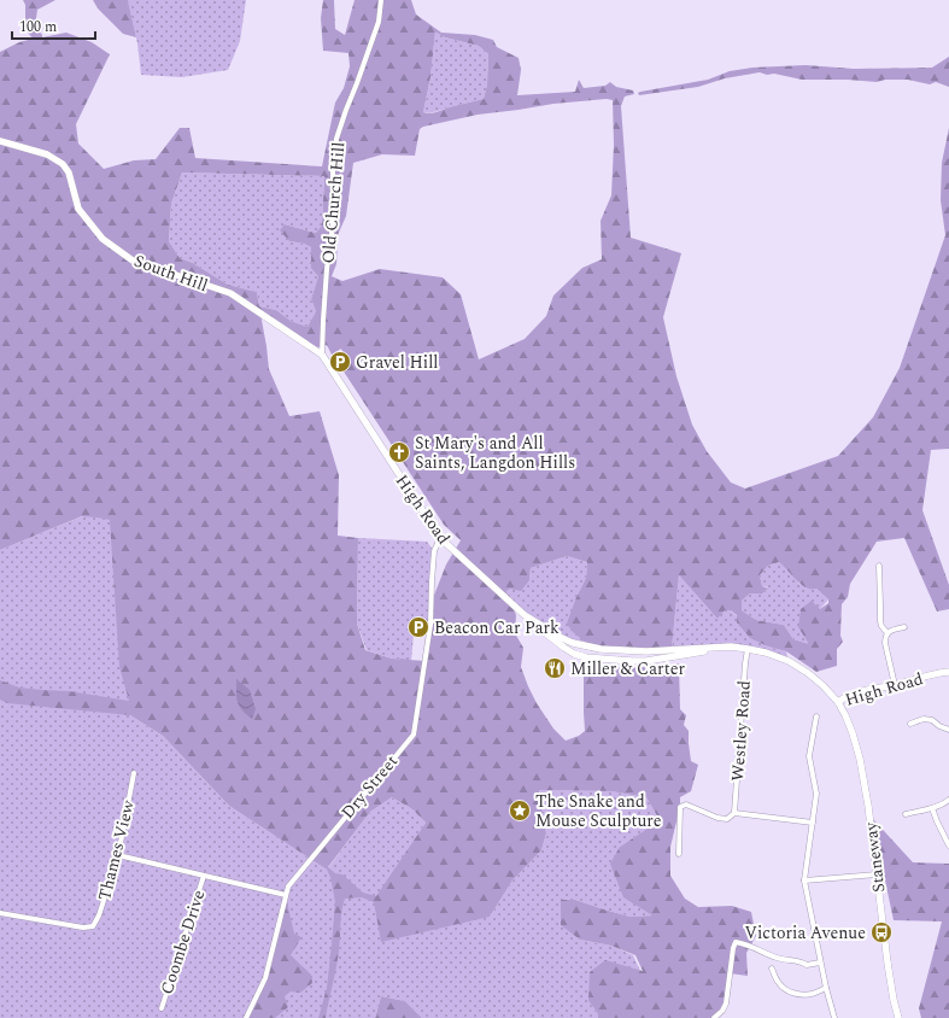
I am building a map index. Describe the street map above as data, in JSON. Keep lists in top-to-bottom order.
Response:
{
  "streets": {
    "main road": ["South Hill", "High Road", "Staneway"],
    "street": [
      "Old Church Hill",
      "Westley Road",
      "Dry Street",
      "Thames View",
      "Coombe Drive"
    ]
  },
  "crossings": [
    ["Old Church Hill", "South Hill"],
    ["Old Church Hill", "High Road"],
    ["South Hill", "High Road"],
    ["High Road", "Westley Road"],
    ["High Road", "Dry Street"],
    ["High Road", "Staneway"]
  ],
  "places": {
    "parking": ["Gravel Hill", "Beacon Car Park"],
    "church": ["St Mary's and All Saints, Langdon Hills"],
    "restaurant": ["Miller & Carter"],
    "place": ["The Snake and Mouse Sculpture"],
    "bus stop": ["Victoria Avenue"]
  },
  "scale_bar": "100 m"
}
